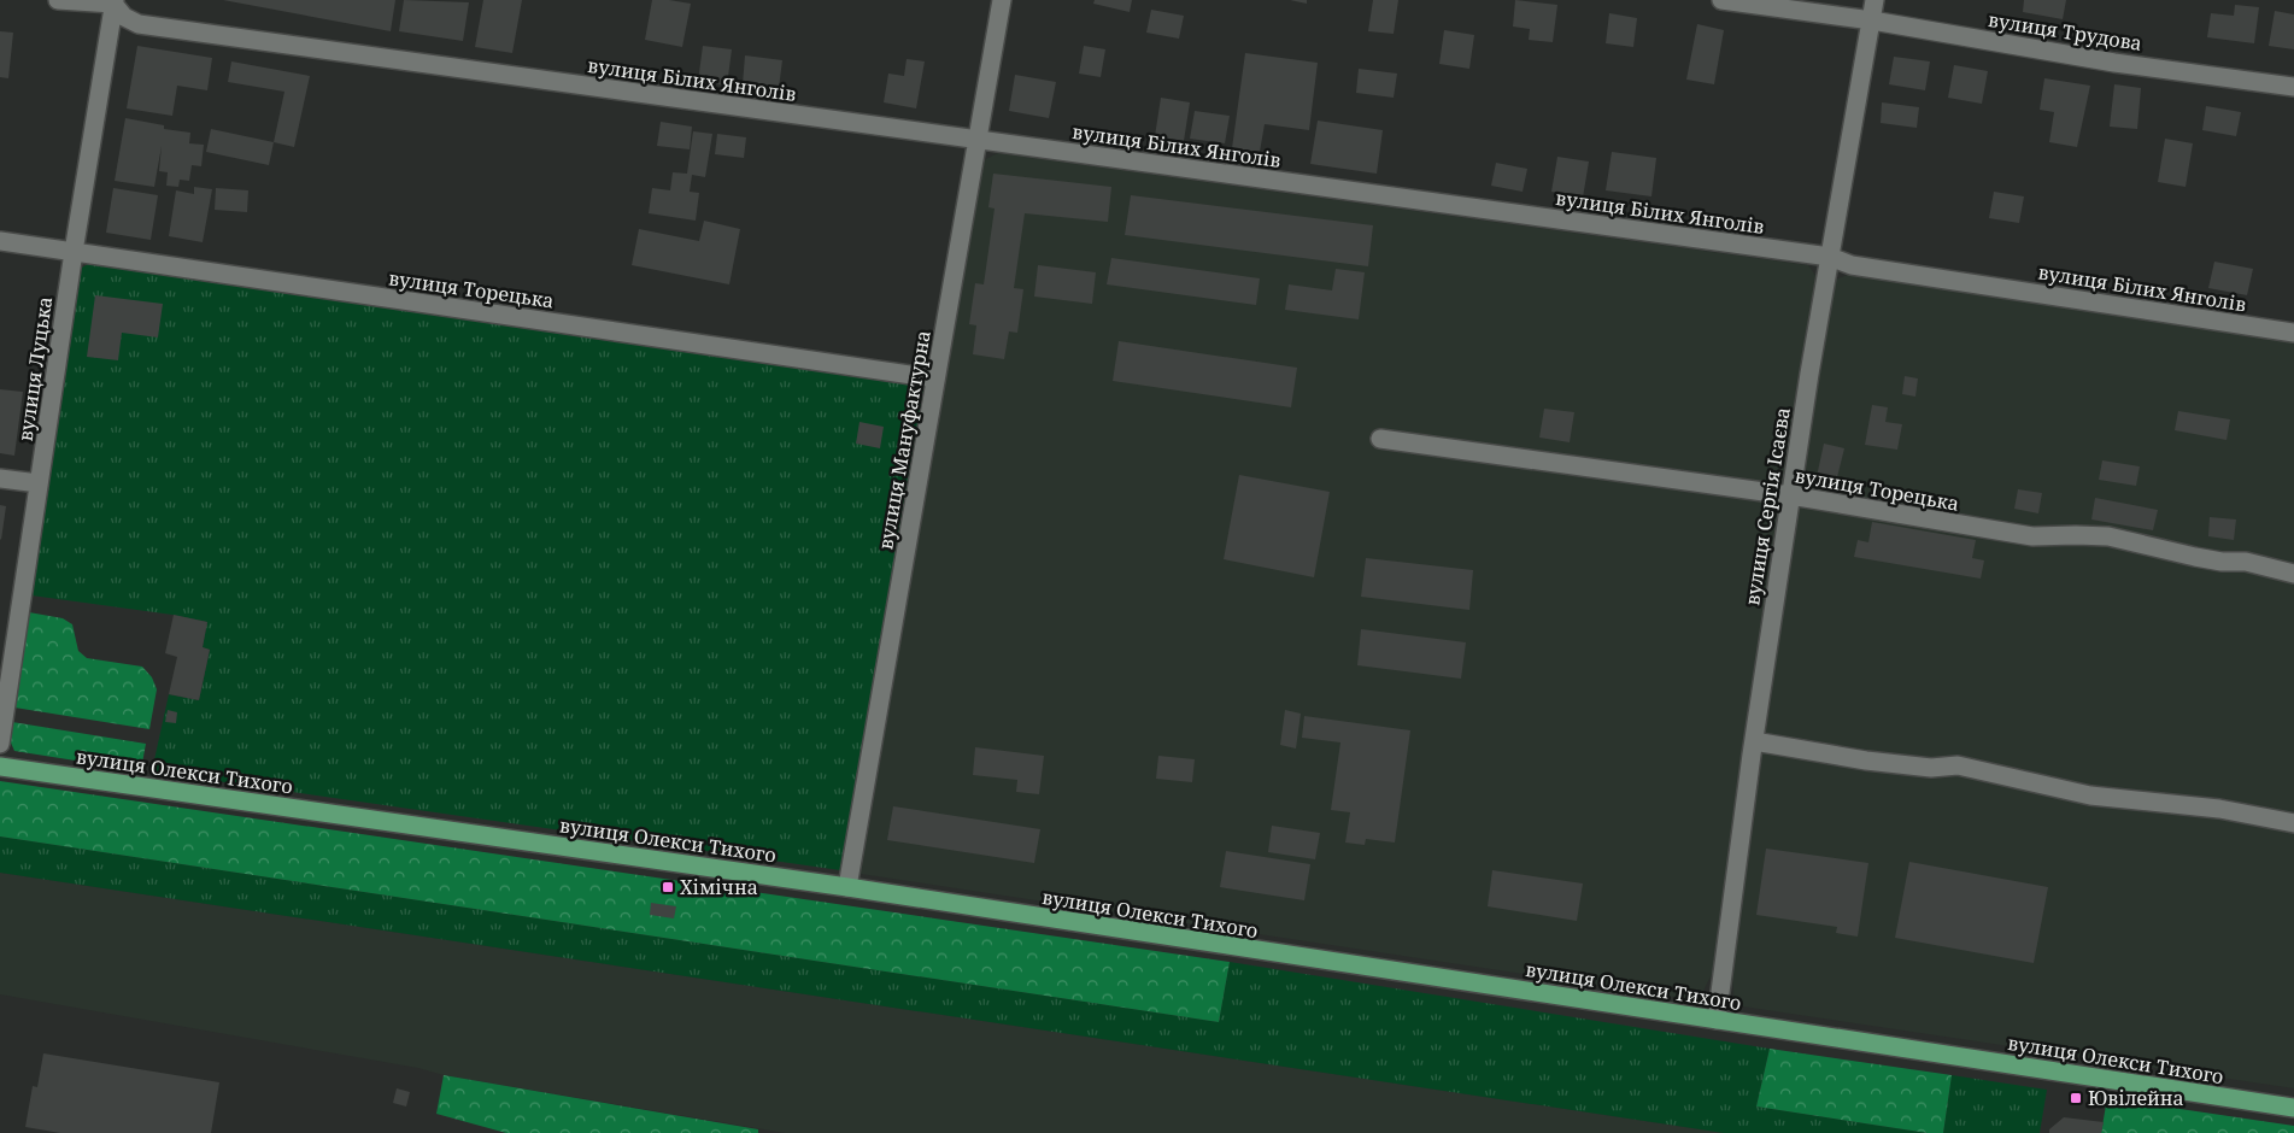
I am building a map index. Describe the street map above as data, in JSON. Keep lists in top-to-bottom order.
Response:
{
  "streets": {
    "main road": ["вулиця Олекси Тихого"],
    "street": [
      "вулиця Трудова",
      "вулиця Білих Янголів",
      "вулиця Торецька",
      "вулиця Луцька",
      "вулиця Мануфактурна",
      "вулиця Сергія Ісаєва"
    ]
  },
  "crossings": [
    ["вулиця Трудова", "вулиця Сергія Ісаєва"],
    ["вулиця Білих Янголів", "вулиця Луцька"],
    ["вулиця Білих Янголів", "вулиця Мануфактурна"],
    ["вулиця Білих Янголів", "вулиця Сергія Ісаєва"],
    ["вулиця Торецька", "вулиця Луцька"],
    ["вулиця Торецька", "вулиця Мануфактурна"],
    ["вулиця Торецька", "вулиця Сергія Ісаєва"],
    ["вулиця Мануфактурна", "вулиця Олекси Тихого"],
    ["вулиця Сергія Ісаєва", "вулиця Олекси Тихого"]
  ],
  "places": {
    "transit": ["Хімічна", "Ювілейна"]
  }
}
